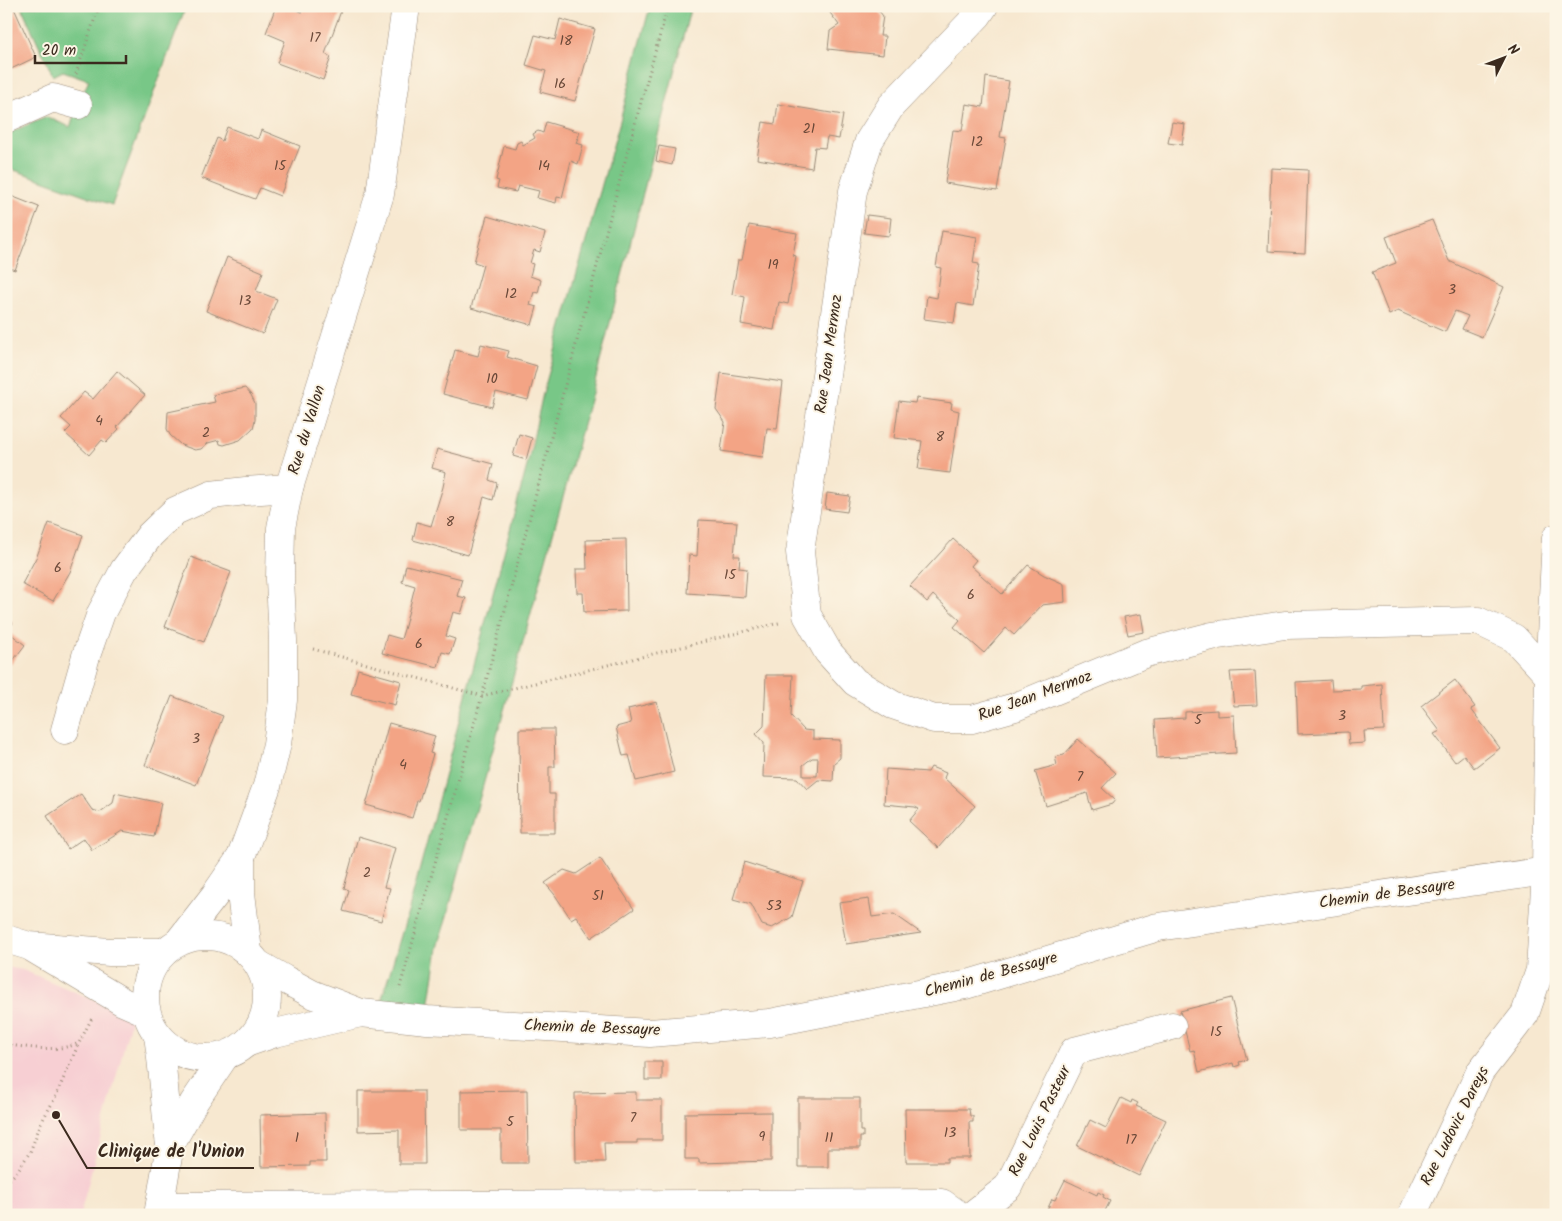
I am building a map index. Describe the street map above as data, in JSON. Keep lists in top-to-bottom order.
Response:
{
  "streets": {
    "street": [
      "Rue Jean Mermoz",
      "Rue du Vallon",
      "Chemin de Bessayre",
      "Rue Louis Pasteur",
      "Rue Ludovic Dareys"
    ]
  },
  "crossings": [
    ["Rue Jean Mermoz", "Rue Ludovic Dareys"],
    ["Rue du Vallon", "Chemin de Bessayre"],
    ["Chemin de Bessayre", "Rue Ludovic Dareys"]
  ],
  "places": ["Clinique de l'Union"],
  "house_numbers": [
    "17",
    "18",
    "16",
    "21",
    "12",
    "15",
    "14",
    "19",
    "3",
    "12",
    "13",
    "10",
    "4",
    "2",
    "8",
    "8",
    "6",
    "15",
    "6",
    "6",
    "3",
    "5",
    "3",
    "4",
    "7",
    "2",
    "51",
    "53",
    "15",
    "7",
    "5",
    "13",
    "9",
    "1",
    "11",
    "17"
  ],
  "scale_bar": "20 m",
  "north": "top right"
}
